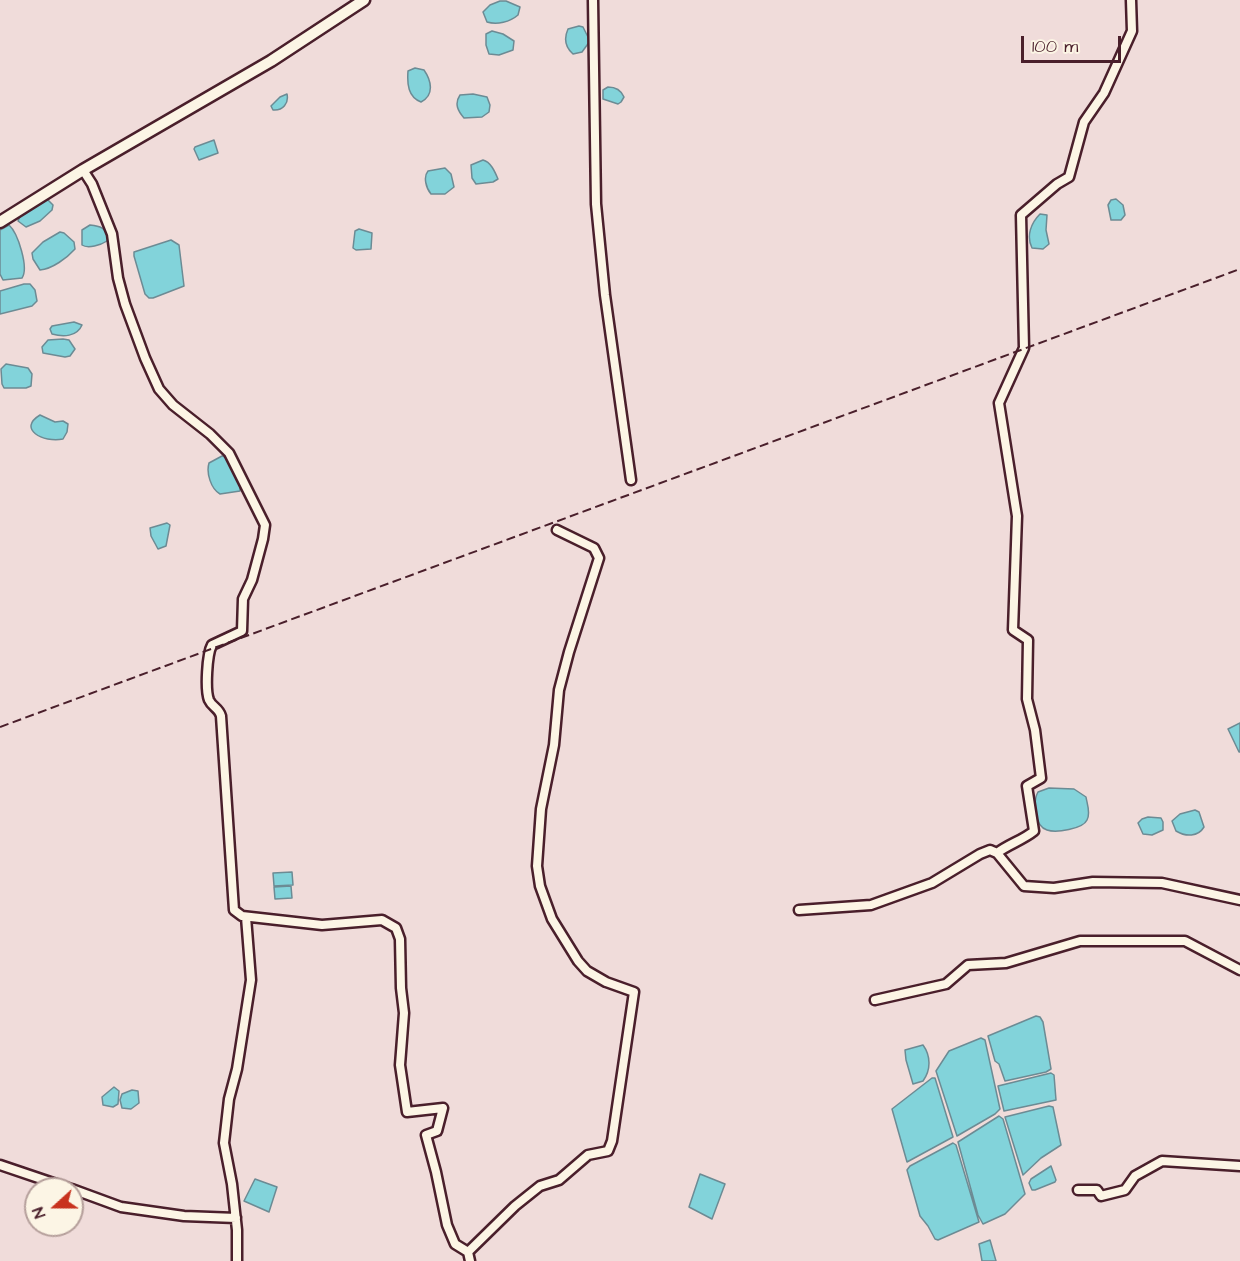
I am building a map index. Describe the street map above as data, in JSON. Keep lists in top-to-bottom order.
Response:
{
  "scale_bar": "100 m",
  "north": "left"
}
